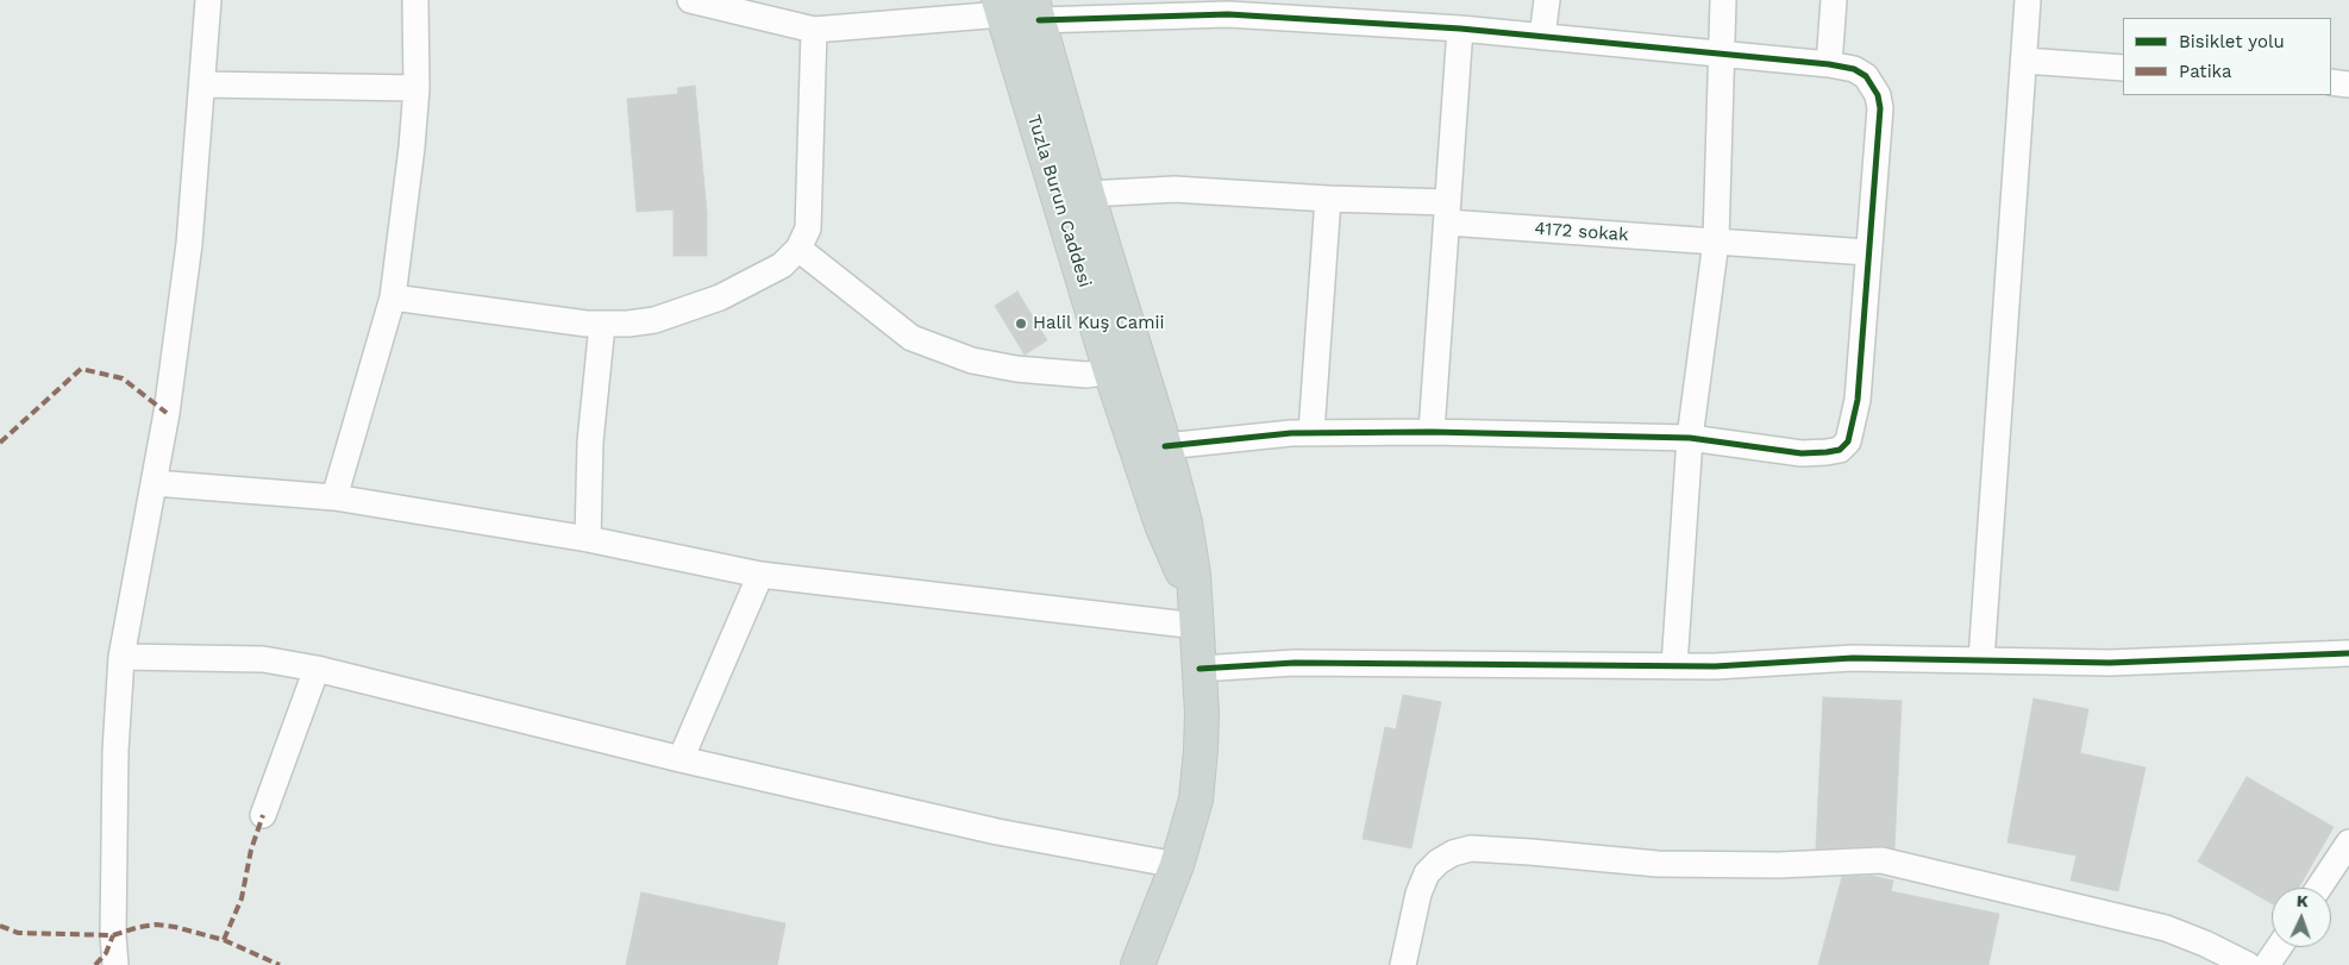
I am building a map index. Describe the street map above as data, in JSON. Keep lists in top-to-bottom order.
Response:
{
  "streets": {
    "main road": ["Tuzla Burun Caddesi"],
    "street": ["4172 sokak"]
  },
  "crossings": [
    ["Tuzla Burun Caddesi", "4172 sokak"]
  ],
  "places": ["Halil Kuş Camii"],
  "legend": ["Bisiklet yolu", "Patika"],
  "north": "top"
}
